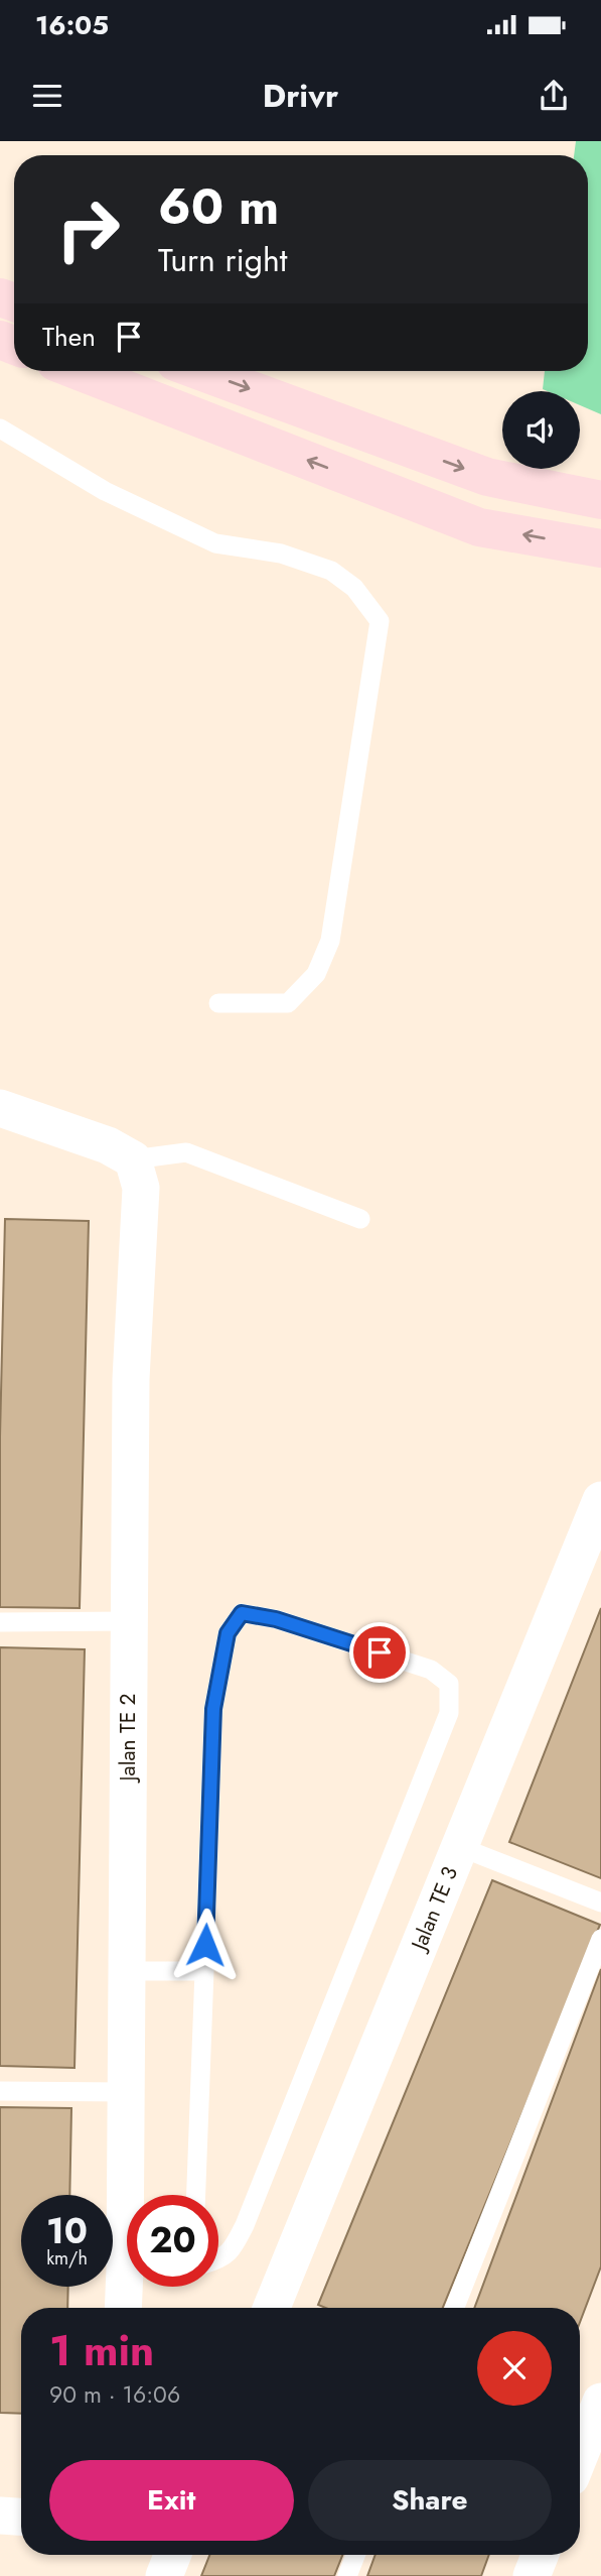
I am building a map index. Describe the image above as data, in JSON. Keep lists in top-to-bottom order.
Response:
{
  "streets": {
    "street": ["Jalan TE 2", "Jalan TE 3"]
  },
  "page": {
    "status": "16:05",
    "header": "Drivr",
    "turn": ["60 m", "Turn right"],
    "then": "Then",
    "speed": "10 km/h",
    "limit": "20",
    "heading": ["1 min", "90 m · 16:06"],
    "buttons": ["Exit", "Share"]
  }
}
